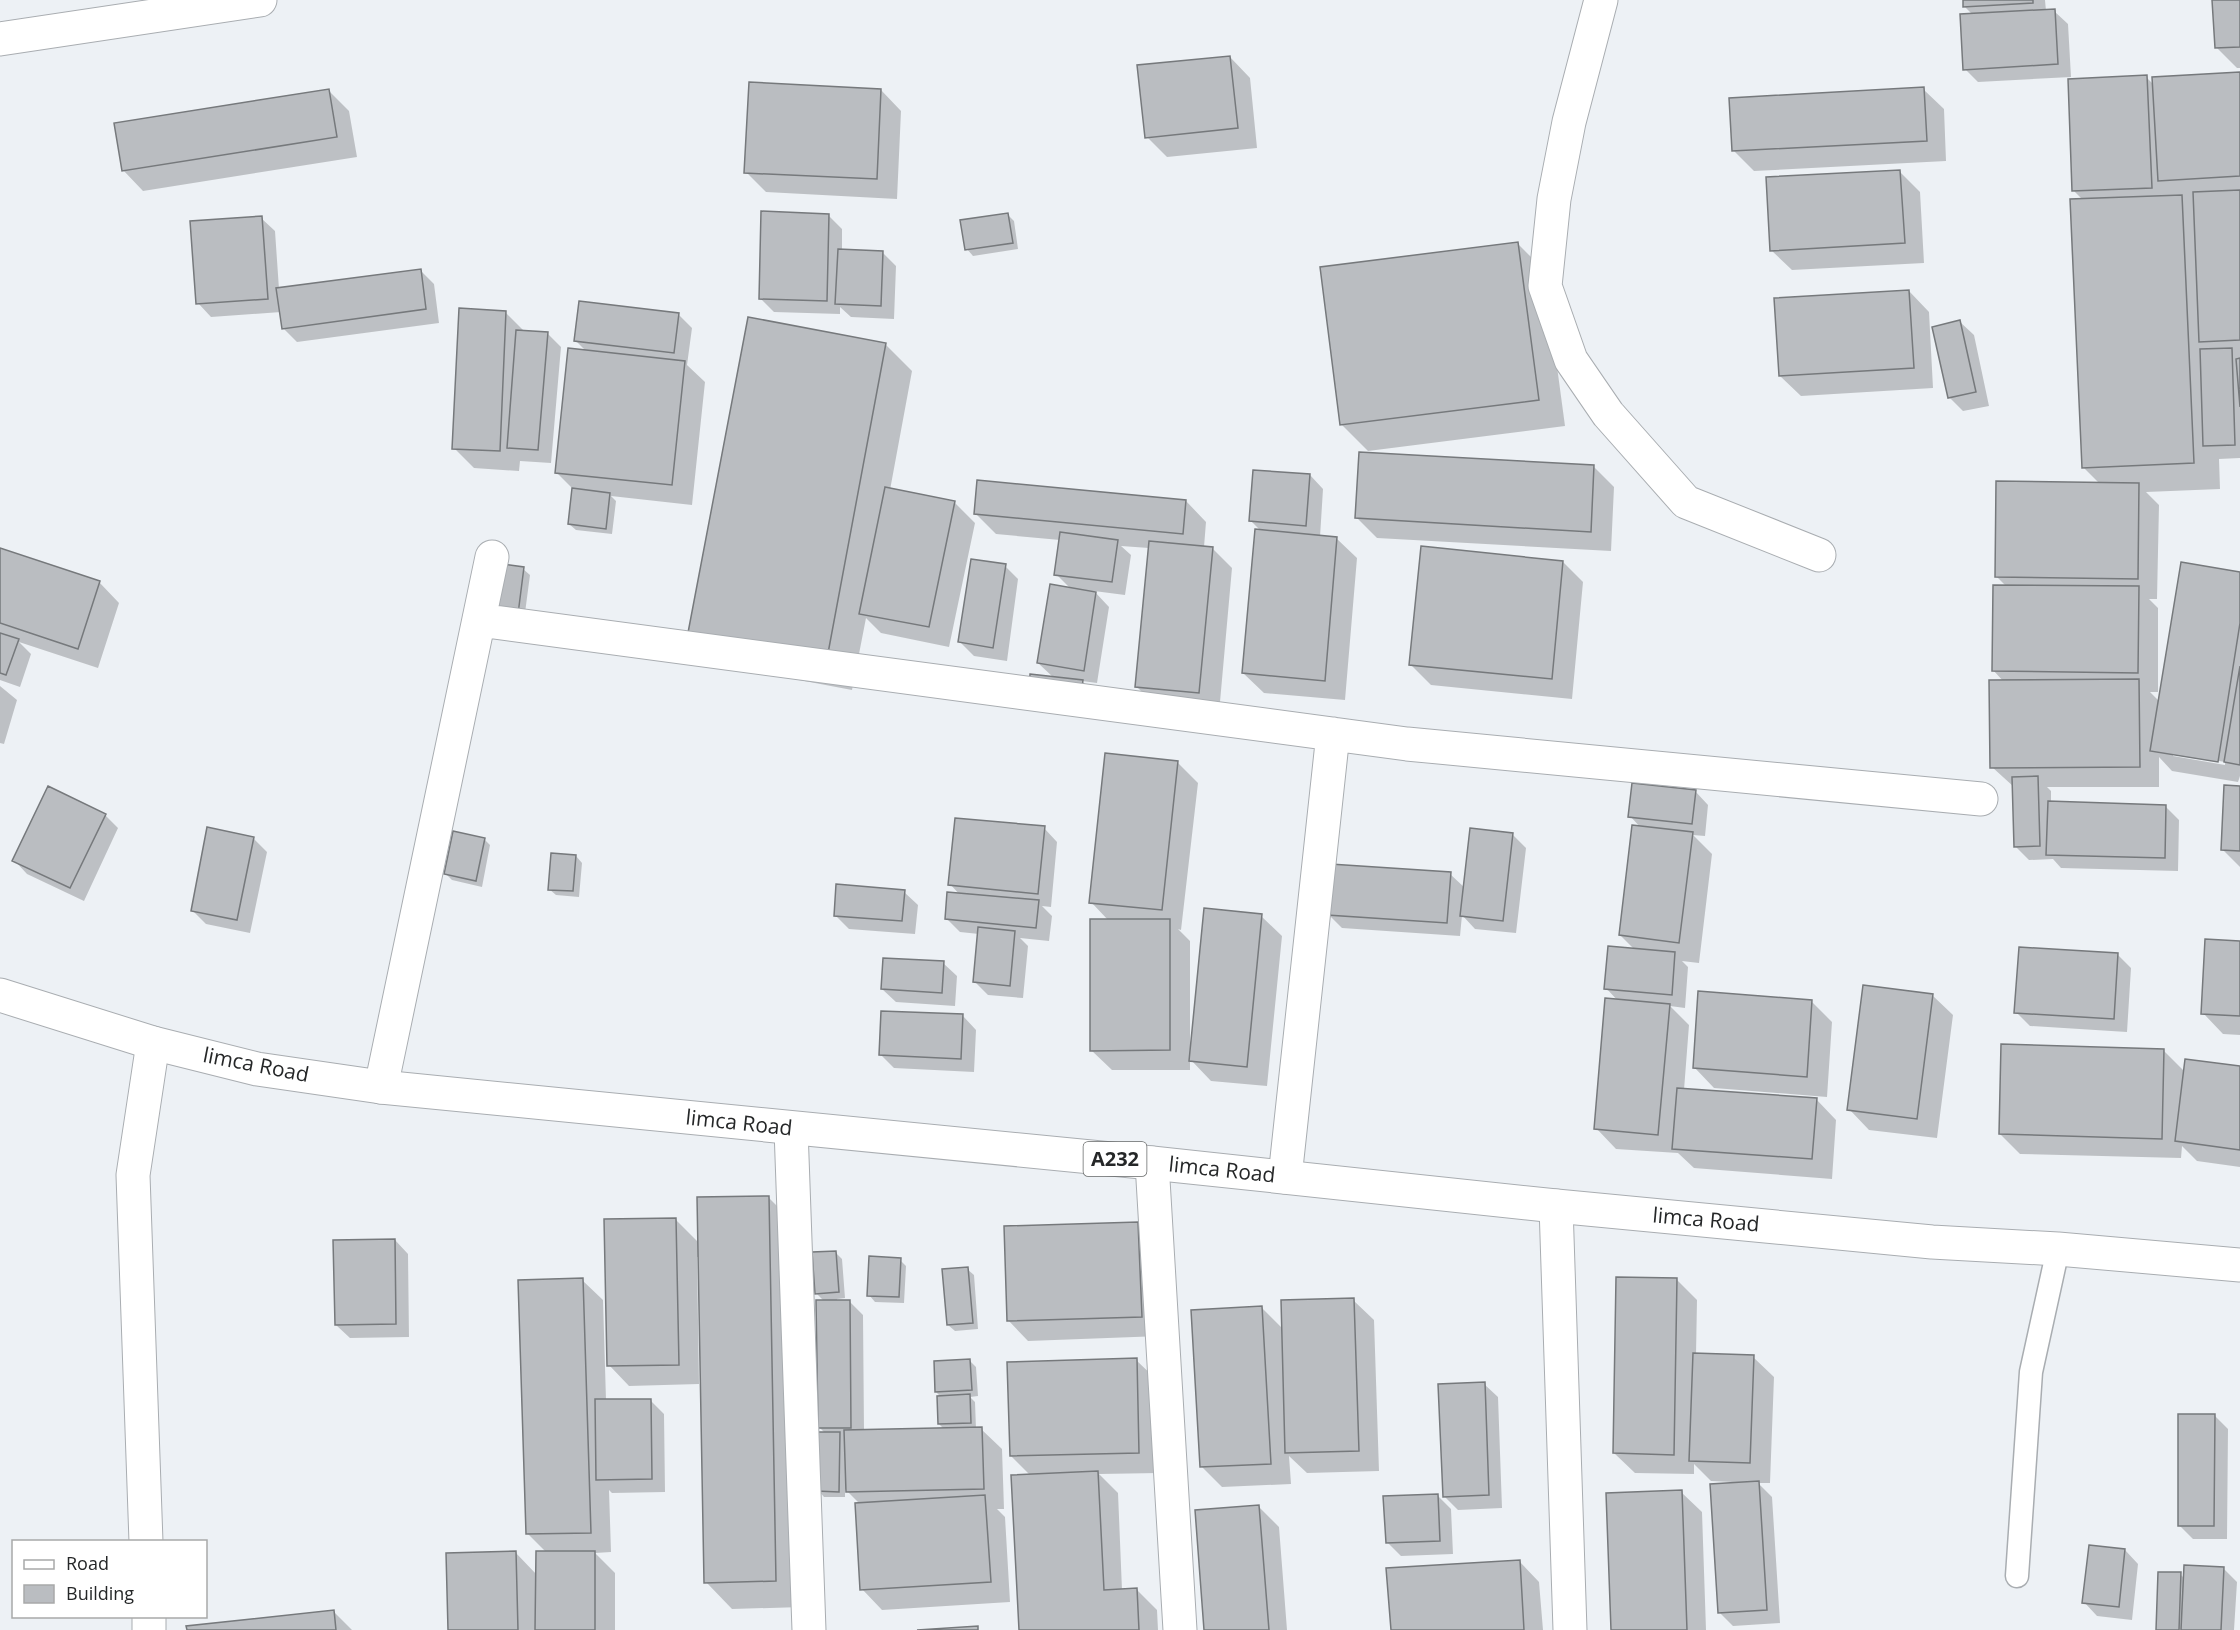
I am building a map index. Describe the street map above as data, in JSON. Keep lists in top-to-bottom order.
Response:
{
  "streets": {
    "main road": ["limca Road", "A232"]
  },
  "legend": ["Road", "Building"]
}
